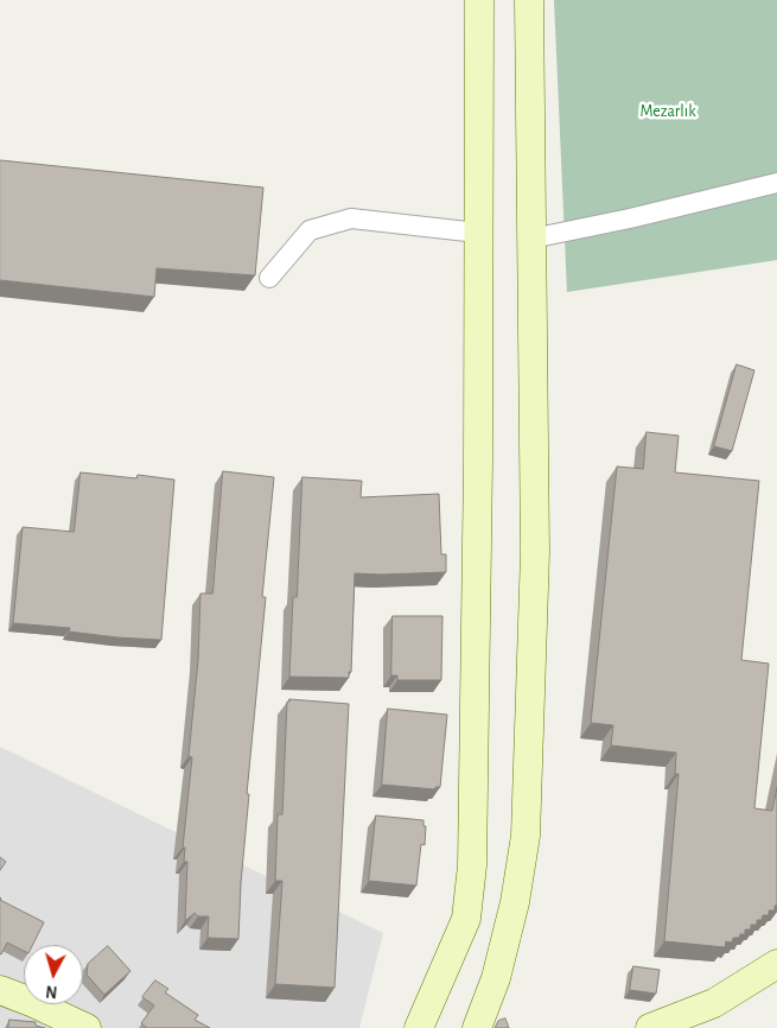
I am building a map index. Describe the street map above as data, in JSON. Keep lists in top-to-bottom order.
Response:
{
  "parks": ["Mezarlık"],
  "north": "bottom"
}
